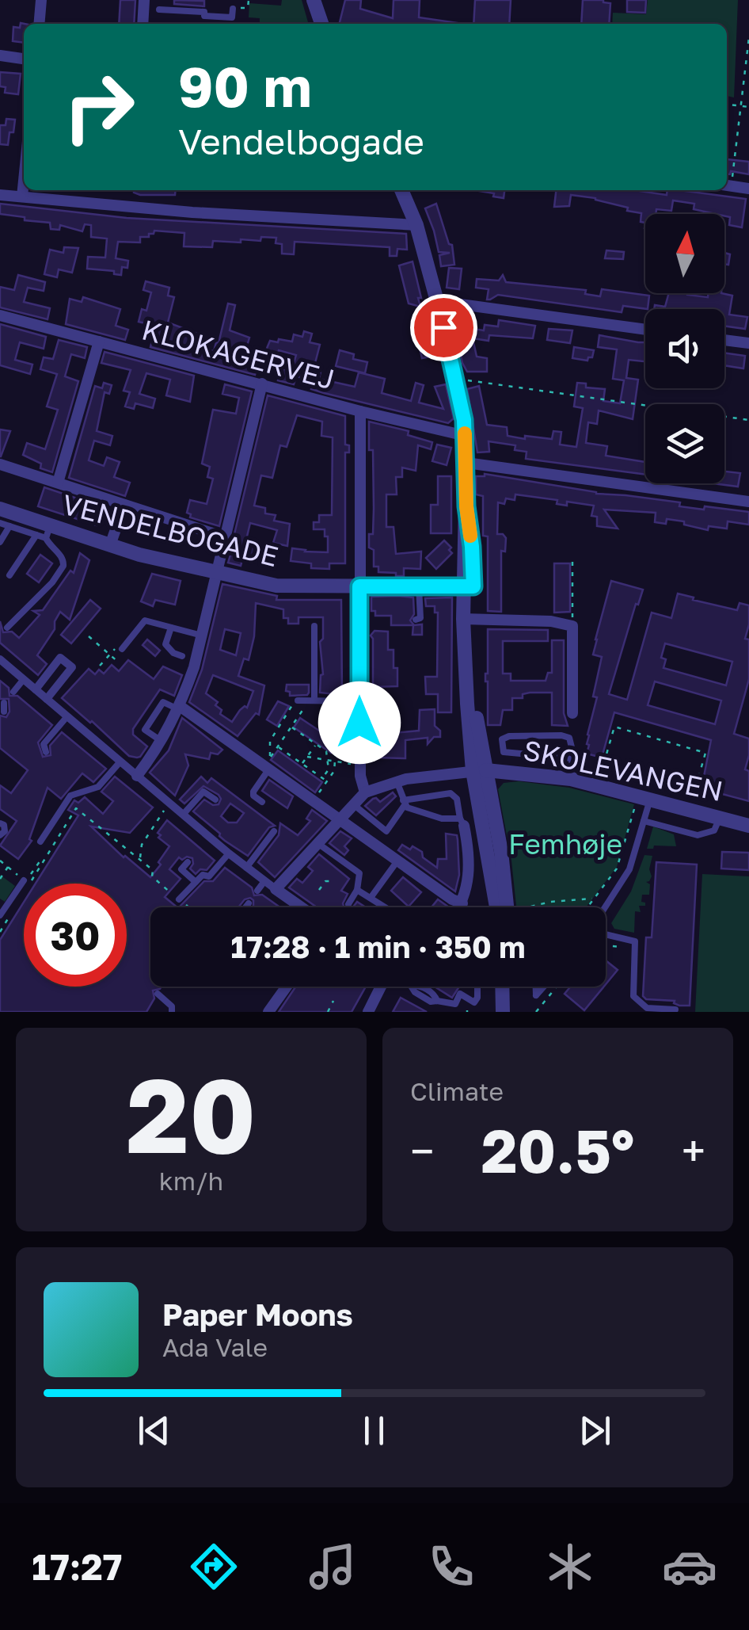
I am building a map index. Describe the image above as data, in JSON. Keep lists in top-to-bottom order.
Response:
{
  "streets": {
    "street": ["KLOKAGERVEJ", "VENDELBOGADE", "SKOLEVANGEN"]
  },
  "parks": ["Femhøje"],
  "north": "top",
  "page": {
    "turn": ["90 m", "Vendelbogade"],
    "limit": "30",
    "trip": "17:28 · 1 min · 350 m",
    "tile": [
      ["20", "km/h"],
      "Climate"
    ],
    "heat": ["−", "20.5°", "+"],
    "song": ["Paper Moons", "Ada Vale"],
    "tabs": "17:27"
  }
}
